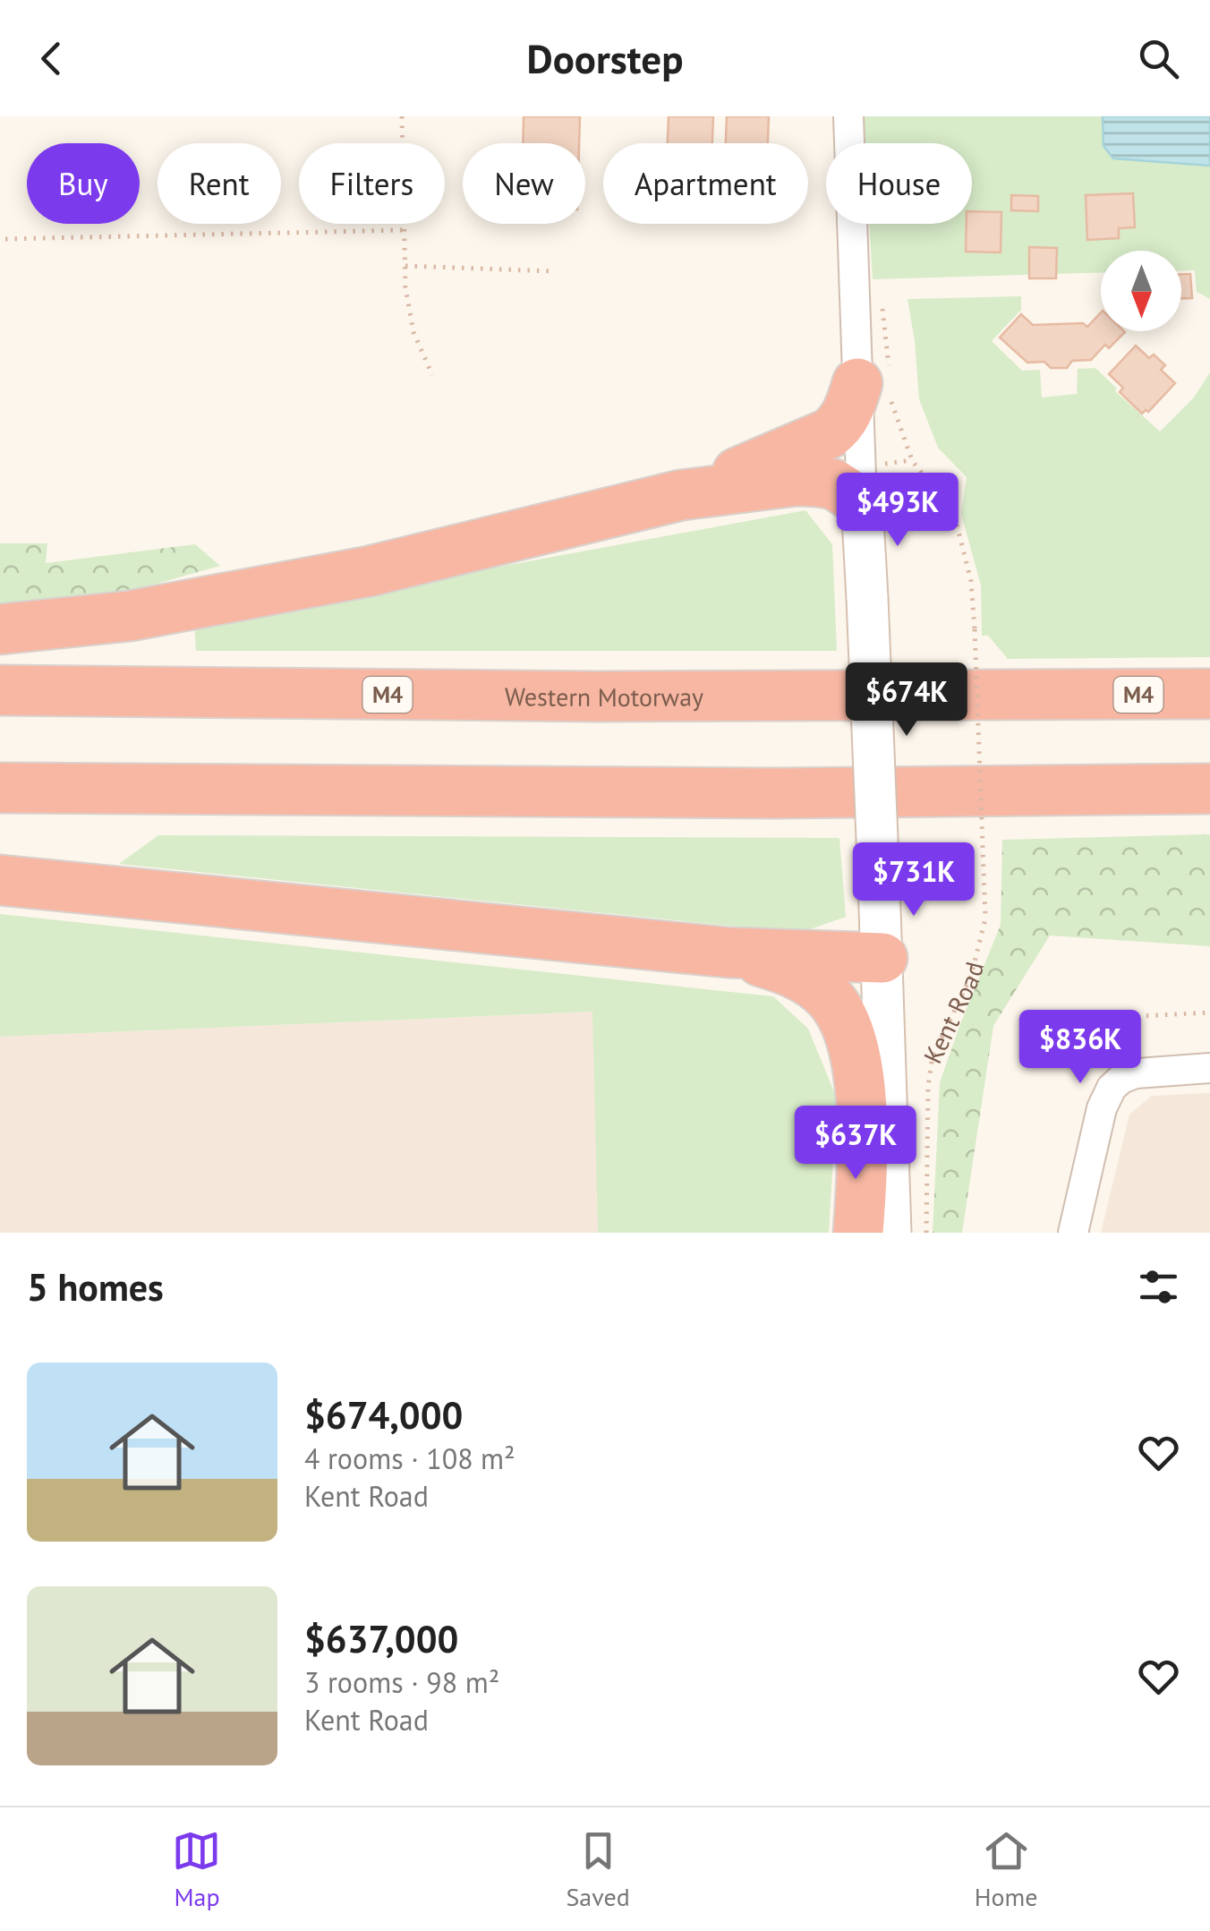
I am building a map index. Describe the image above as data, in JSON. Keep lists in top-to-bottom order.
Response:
{
  "streets": {
    "highway": ["M4", "Western Motorway"],
    "main road": ["Kent Road"]
  },
  "north": "bottom",
  "page": {
    "header": "Doorstep",
    "chip": [
      "Buy",
      "Rent",
      "Filters",
      "New",
      "Apartment",
      "House"
    ],
    "price": [
      "$493K",
      "$674K",
      "$731K",
      "$836K",
      "$637K"
    ],
    "heading": "5 homes",
    "list": [
      {
        "name": "$674,000",
        "note": "4 rooms · 108 m² · Kent Road"
      },
      {
        "name": "$637,000",
        "note": "3 rooms · 98 m² · Kent Road"
      }
    ],
    "tabs": ["Map", "Saved", "Home"]
  }
}
